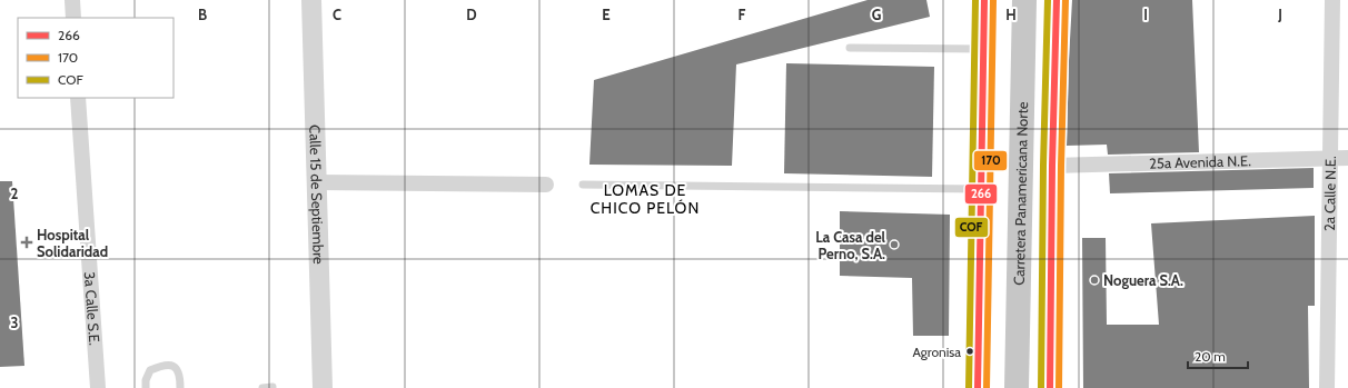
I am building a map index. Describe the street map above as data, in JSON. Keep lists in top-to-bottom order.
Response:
{
  "streets": {
    "highway": ["Carretera Panamericana Norte"],
    "street": [
      "25a Avenida N.E.",
      "2a Calle N.E.",
      "Calle 15 de Septiembre",
      "3a Calle S.E."
    ]
  },
  "crossings": [
    ["25a Avenida N.E.", "2a Calle N.E."]
  ],
  "districts": ["LOMAS DE CHICO PELÓN"],
  "places": {
    "health": ["Hospital Solidaridad"],
    "other": ["La Casa del Perno, S.A.", "Noguera S.A.", "Agronisa"]
  },
  "lines": ["transit line 266", "transit line 170", "transit line COF"],
  "legend": ["266", "170", "COF"],
  "scale_bar": "20 m",
  "grid": {
    "columns": [
      "B",
      "C",
      "D",
      "E",
      "F",
      "G",
      "H",
      "I",
      "J"
    ],
    "rows": ["2", "3"]
  }
}
